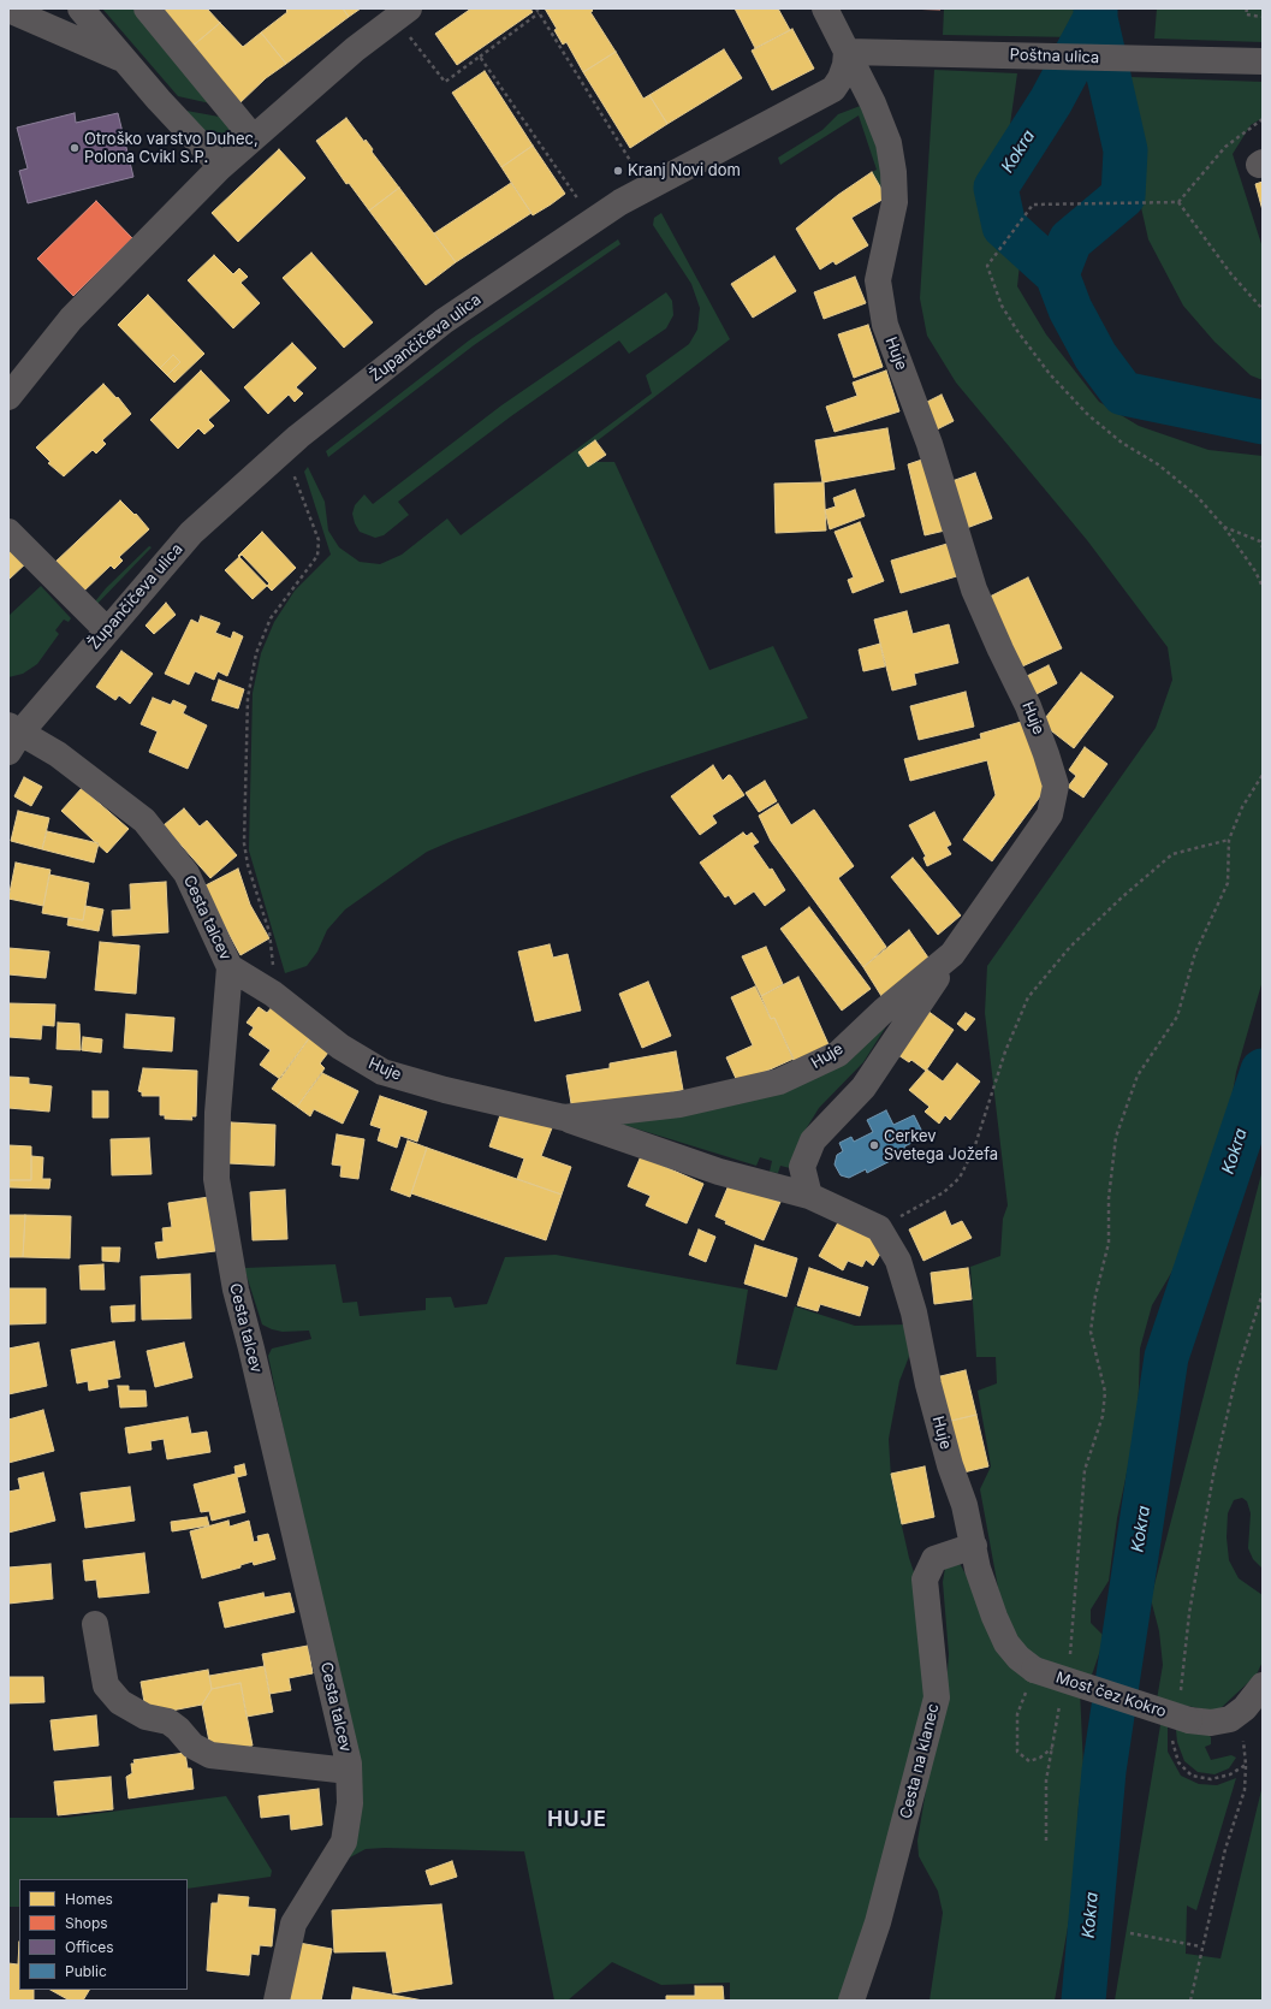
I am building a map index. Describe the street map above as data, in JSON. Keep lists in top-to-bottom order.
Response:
{
  "streets": {
    "street": [
      "Poštna ulica",
      "Župančičeva ulica",
      "Huje",
      "Cesta talcev",
      "Most čez Kokro",
      "Cesta na klanec"
    ]
  },
  "crossings": [
    ["Poštna ulica", "Župančičeva ulica"],
    ["Poštna ulica", "Huje"],
    ["Župančičeva ulica", "Huje"],
    ["Župančičeva ulica", "Cesta talcev"],
    ["Huje", "Cesta talcev"],
    ["Huje", "Most čez Kokro"],
    ["Huje", "Cesta na klanec"]
  ],
  "districts": ["HUJE"],
  "water": ["Kokra"],
  "places": ["Otroško varstvo Duhec, Polona Cvikl S.P.", "Kranj Novi dom", "Cerkev Svetega Jožefa"],
  "legend": [
    "Homes",
    "Shops",
    "Offices",
    "Public"
  ]
}
